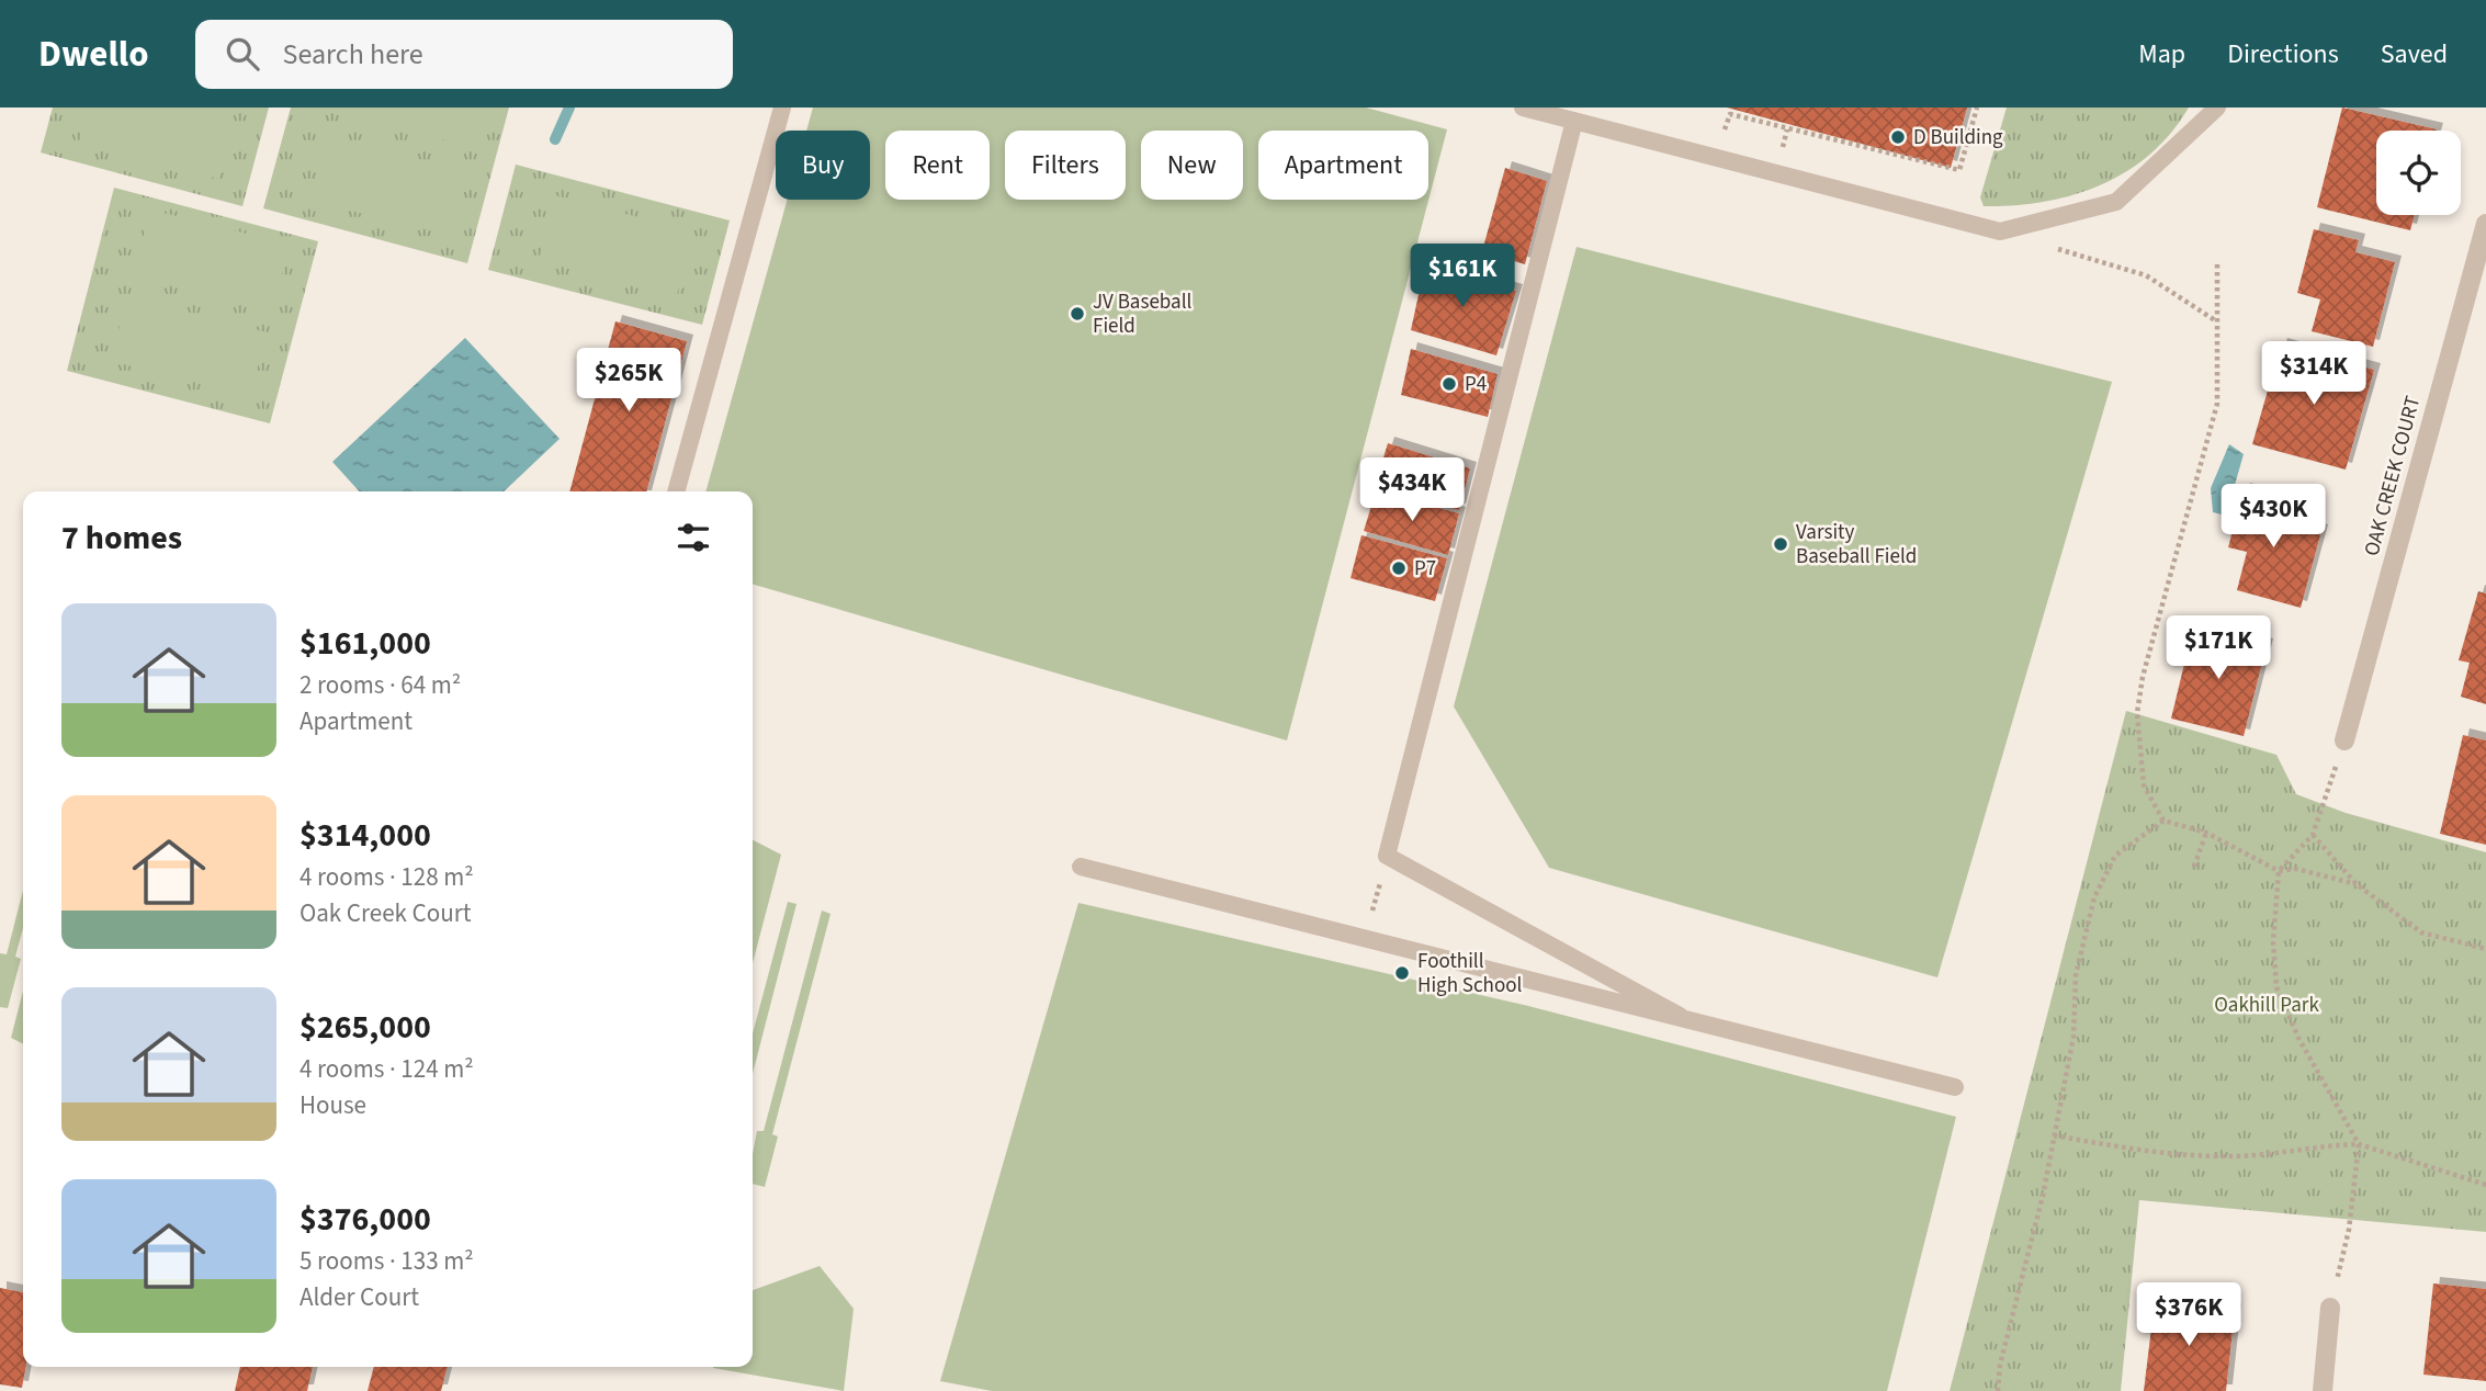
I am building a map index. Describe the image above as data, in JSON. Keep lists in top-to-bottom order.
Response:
{
  "streets": {
    "street": ["OAK CREEK COURT"]
  },
  "parks": ["Oakhill Park"],
  "places": [
    "D Building",
    "JV Baseball Field",
    "P4",
    "Varsity Baseball Field",
    "P7",
    "Foothill High School"
  ],
  "page": {
    "header": "Dwello",
    "search": "Search here",
    "nav": ["Map", "Directions", "Saved"],
    "chip": [
      "Buy",
      "Rent",
      "Filters",
      "New",
      "Apartment"
    ],
    "price": [
      "$161K",
      "$314K",
      "$265K",
      "$434K",
      "$430K",
      "$171K",
      "$376K"
    ],
    "heading": "7 homes",
    "list": [
      {
        "name": "$161,000",
        "note": "2 rooms · 64 m² · Apartment"
      },
      {
        "name": "$314,000",
        "note": "4 rooms · 128 m² · Oak Creek Court"
      },
      {
        "name": "$265,000",
        "note": "4 rooms · 124 m² · House"
      },
      {
        "name": "$376,000",
        "note": "5 rooms · 133 m² · Alder Court"
      }
    ]
  }
}
